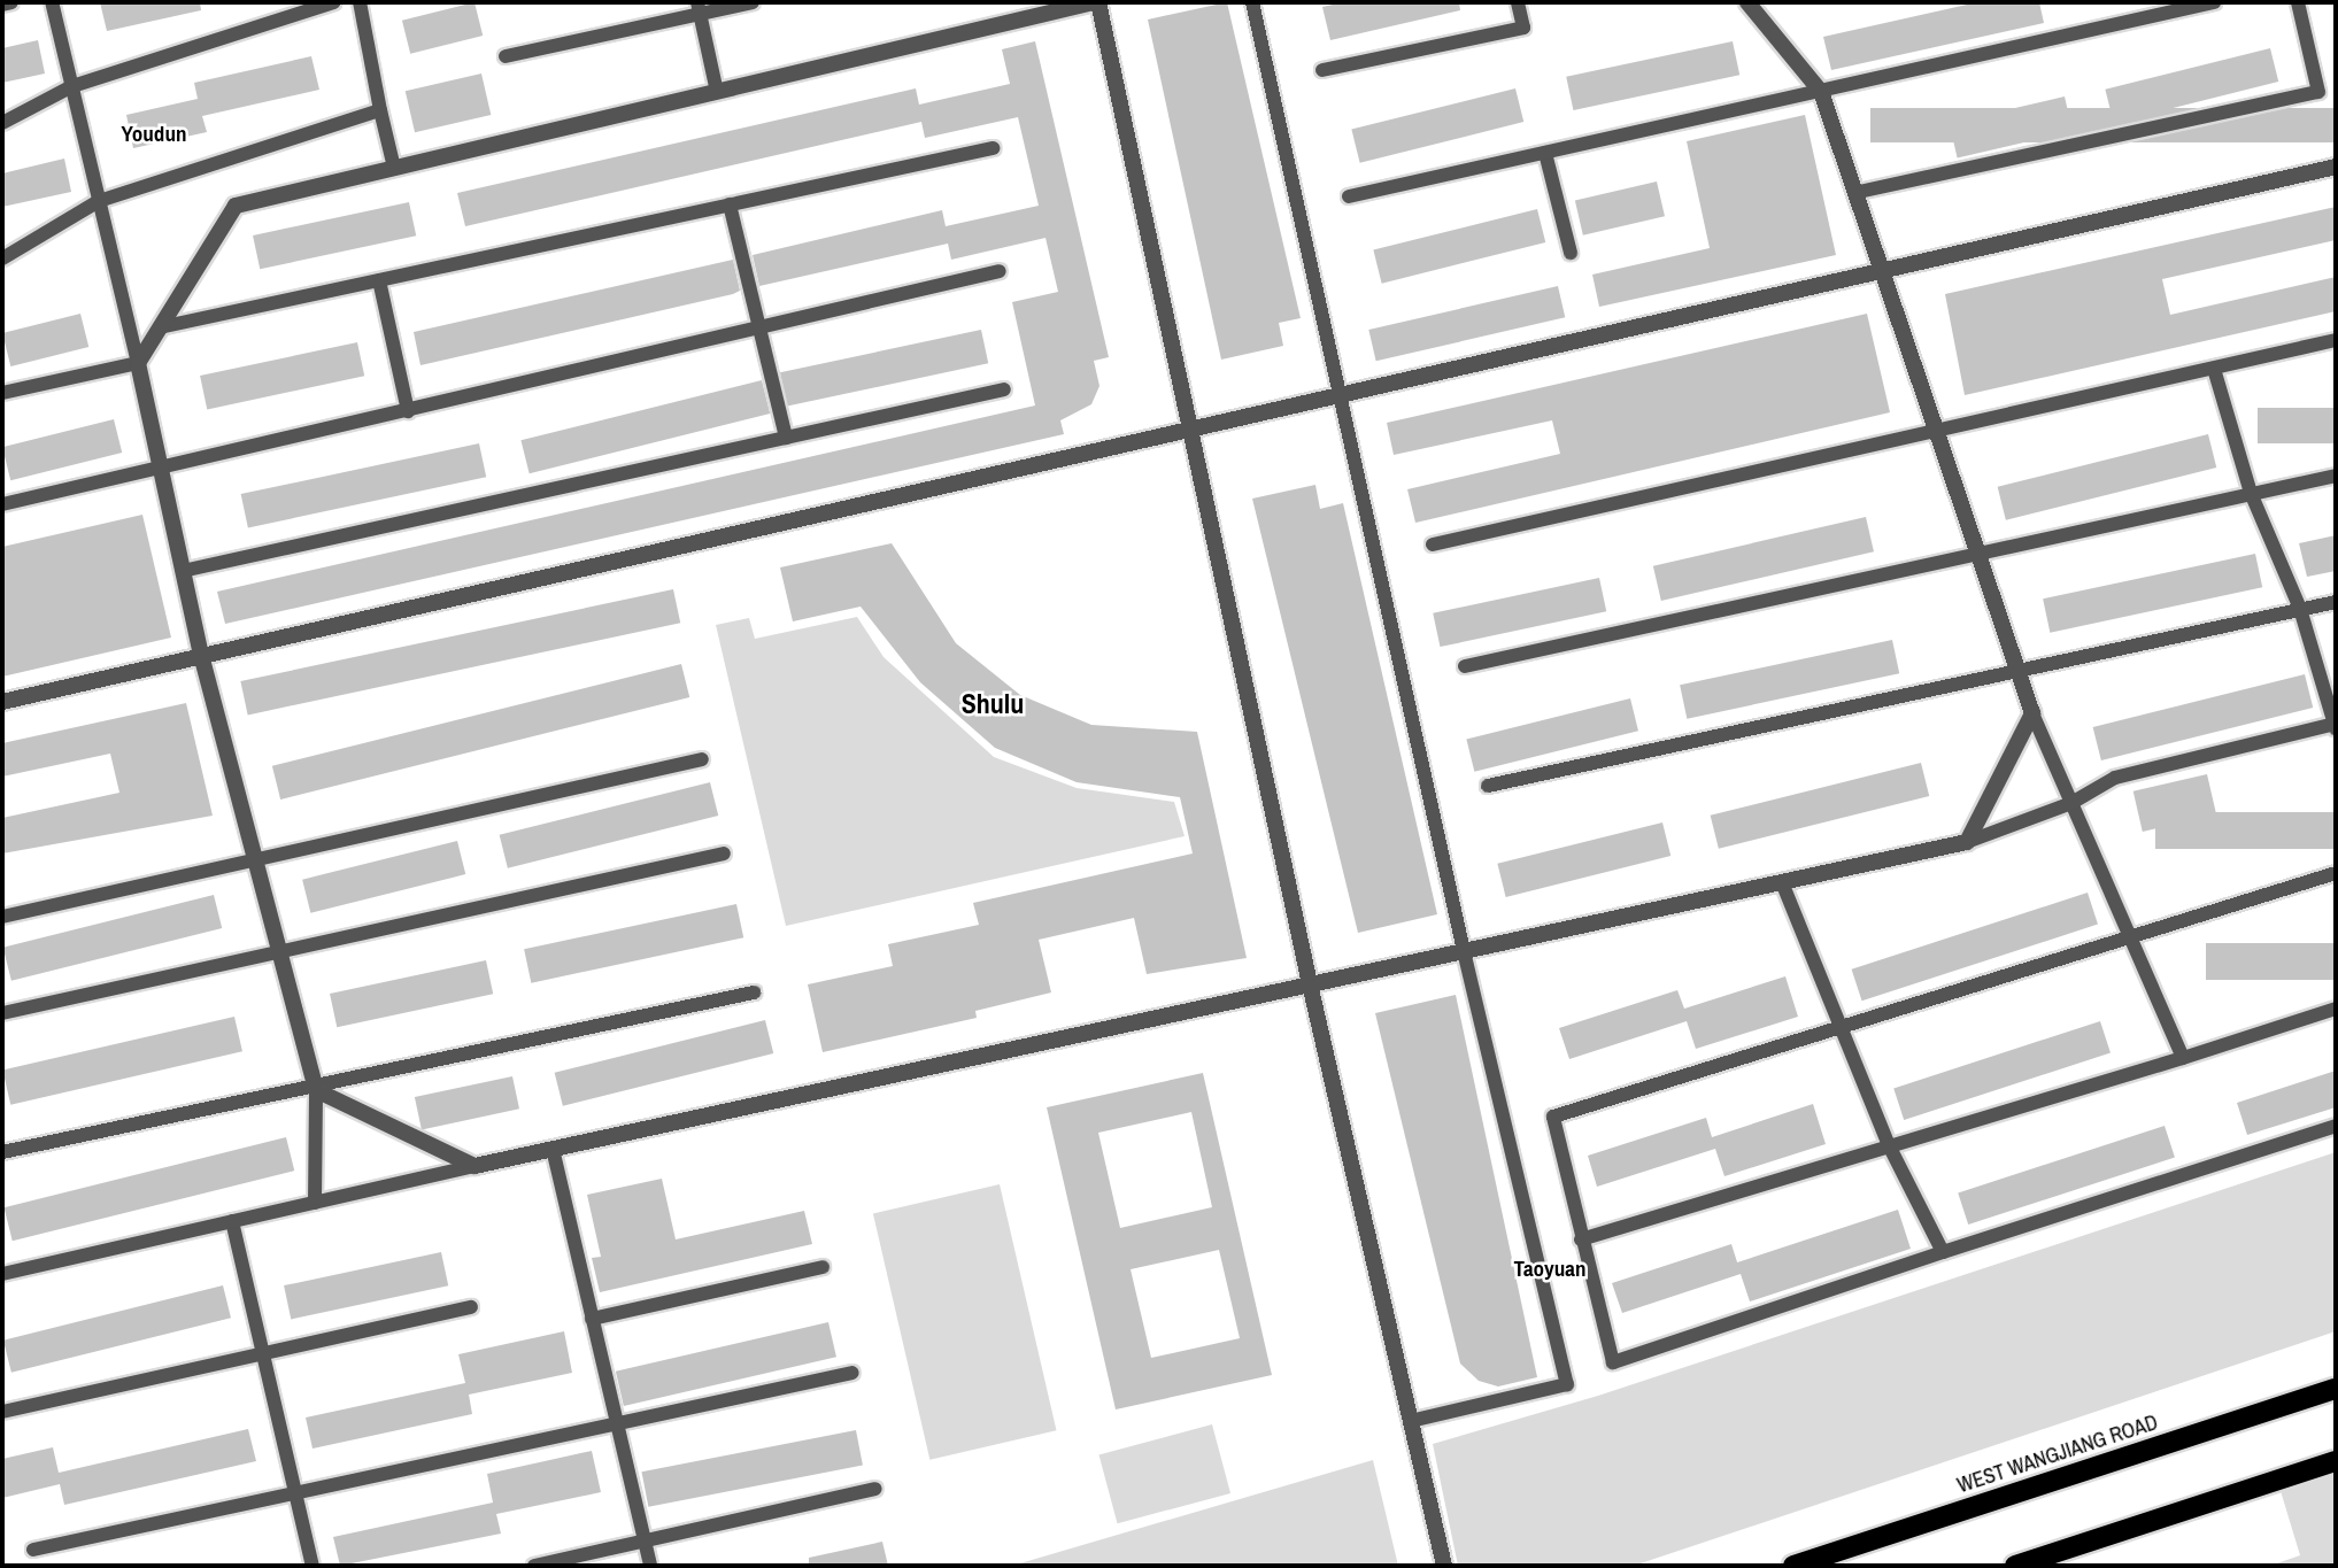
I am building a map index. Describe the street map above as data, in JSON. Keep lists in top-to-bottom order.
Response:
{
  "streets": {
    "main road": ["WEST WANGJIANG ROAD"]
  },
  "districts": ["Youdun", "Shulu", "Taoyuan"]
}
